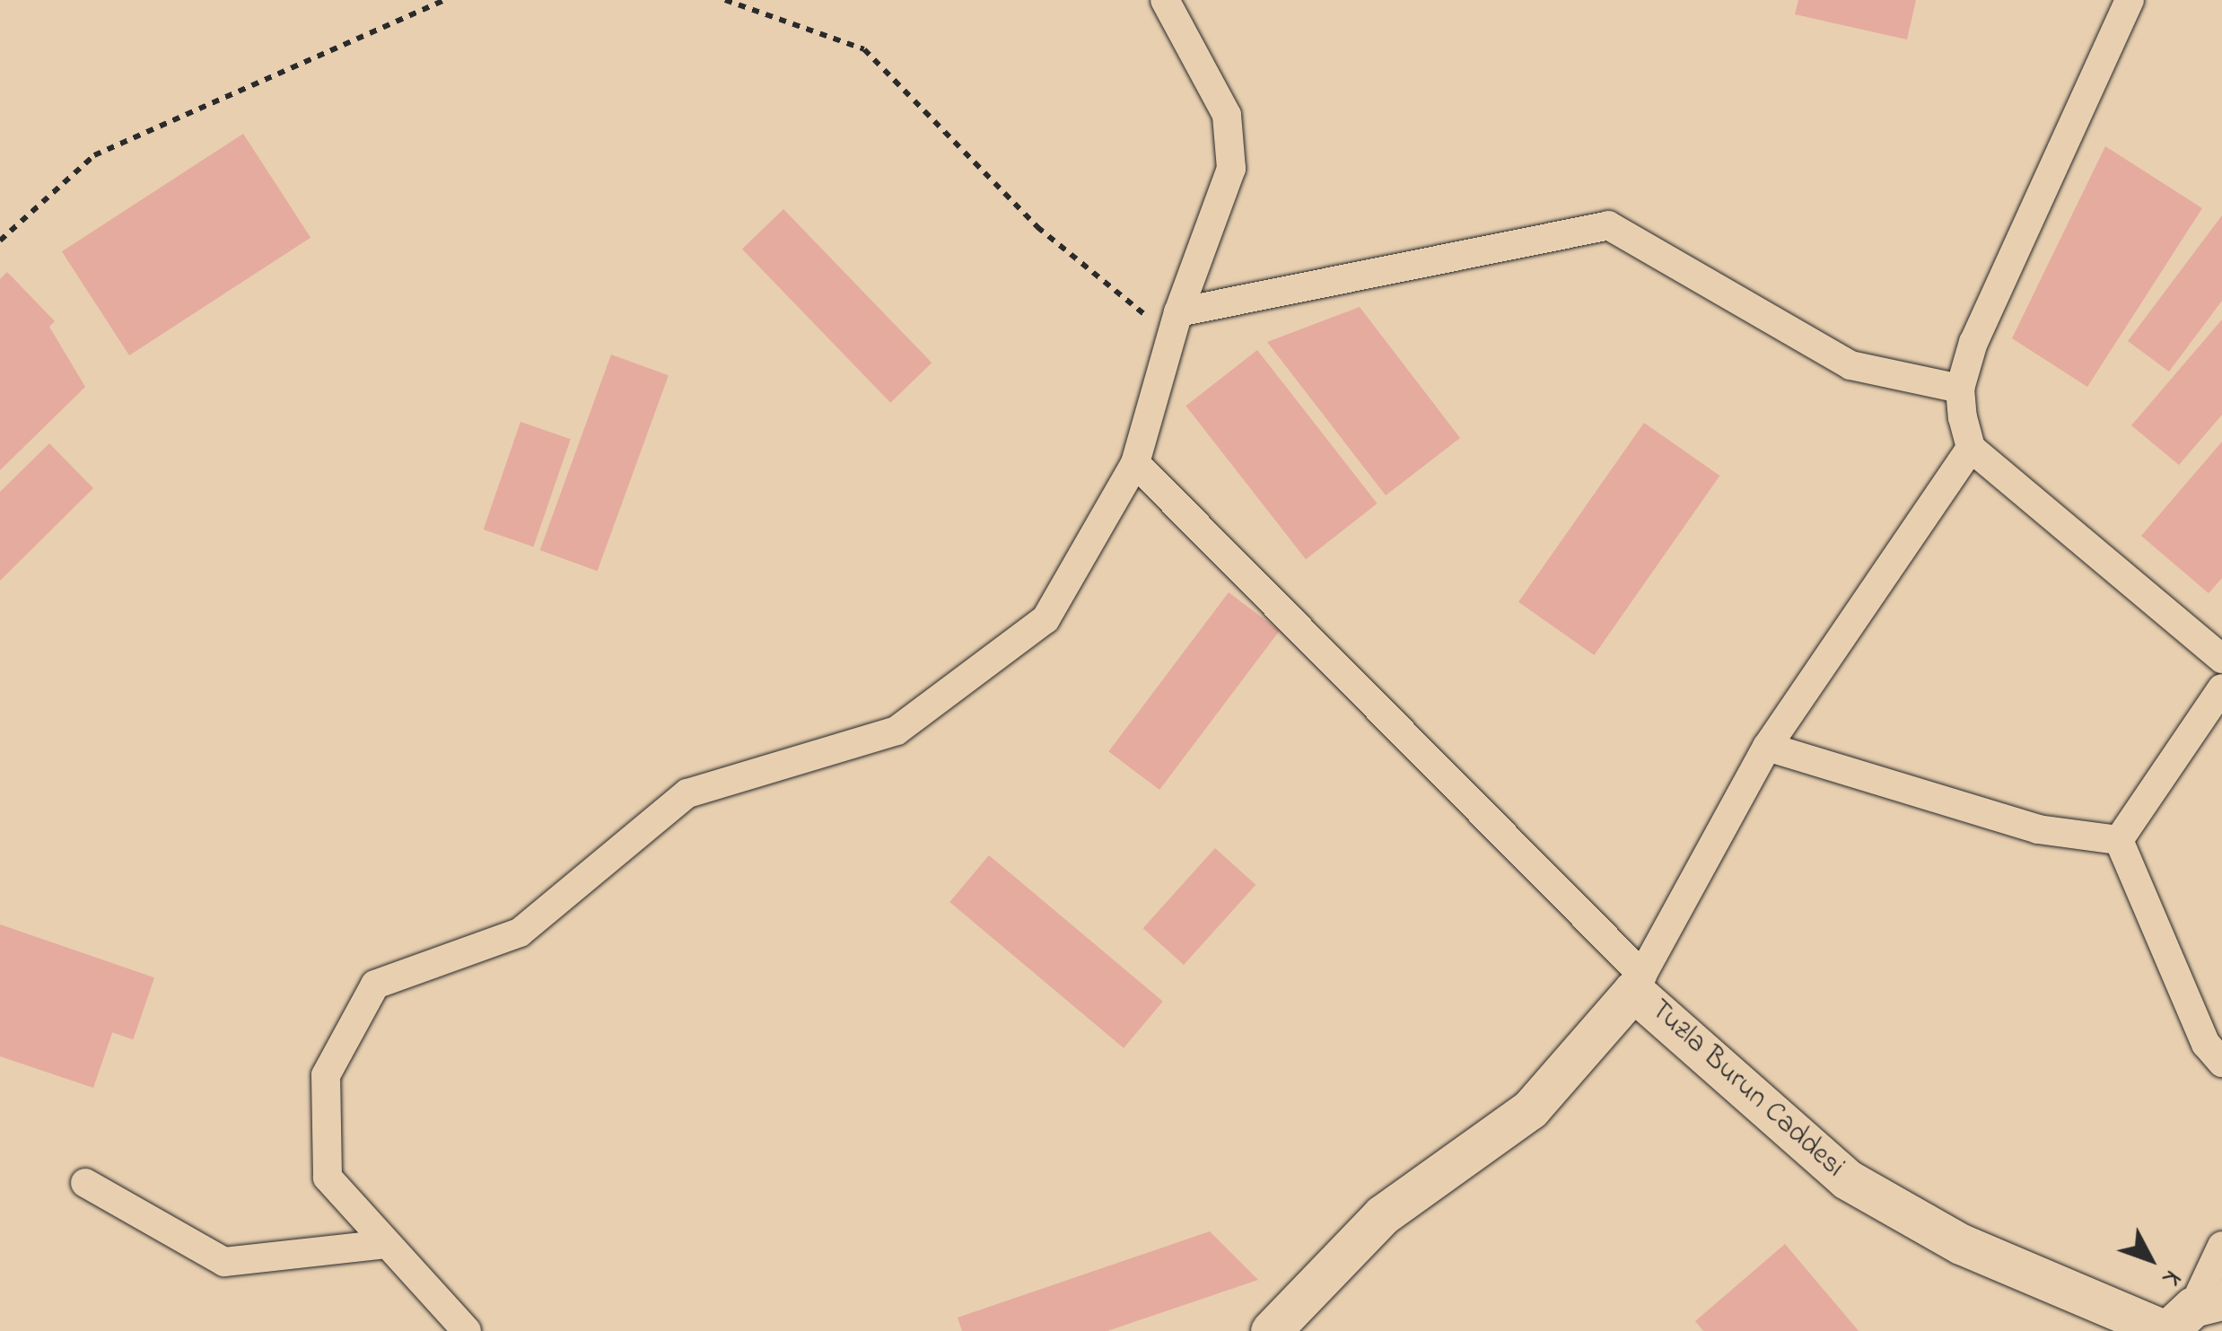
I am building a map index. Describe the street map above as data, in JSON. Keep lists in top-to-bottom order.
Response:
{
  "streets": {
    "street": ["Tuzla Burun Caddesi"]
  },
  "north": "bottom right"
}
